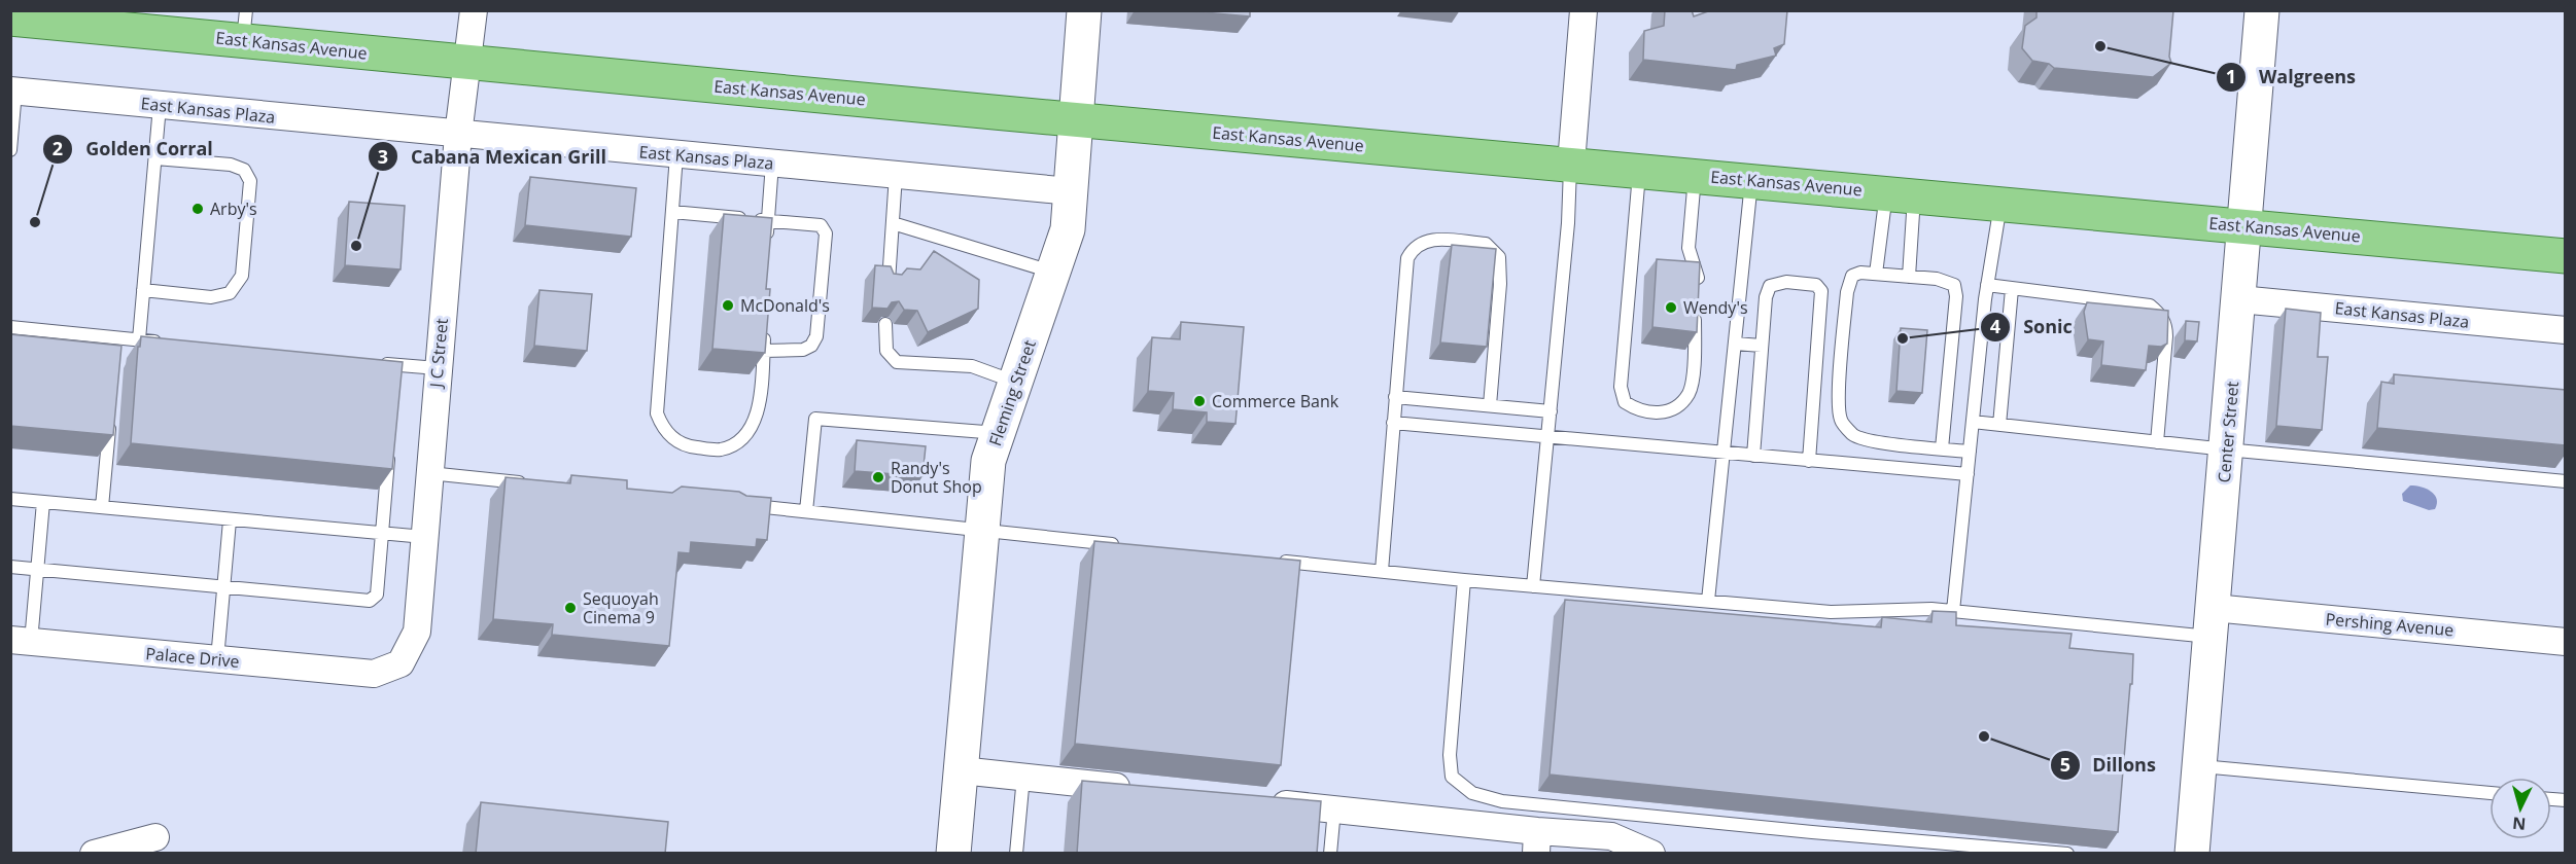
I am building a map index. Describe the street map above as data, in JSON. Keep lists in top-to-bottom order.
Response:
{
  "streets": {
    "main road": ["East Kansas Avenue"],
    "street": [
      "East Kansas Plaza",
      "J C Street",
      "Fleming Street",
      "Center Street",
      "Pershing Avenue",
      "Palace Drive"
    ]
  },
  "crossings": [
    ["East Kansas Avenue", "J C Street"],
    ["East Kansas Avenue", "Fleming Street"],
    ["East Kansas Avenue", "Center Street"],
    ["East Kansas Plaza", "J C Street"],
    ["East Kansas Plaza", "Fleming Street"],
    ["East Kansas Plaza", "Center Street"],
    ["J C Street", "Palace Drive"],
    ["Center Street", "Pershing Avenue"]
  ],
  "places": [
    "Walgreens",
    "Arby's",
    "Golden Corral",
    "Cabana Mexican Grill",
    "McDonald's",
    "Wendy's",
    "Sonic",
    "Commerce Bank",
    "Randy's Donut Shop",
    "Sequoyah Cinema 9",
    "Dillons"
  ],
  "north": "bottom"
}
